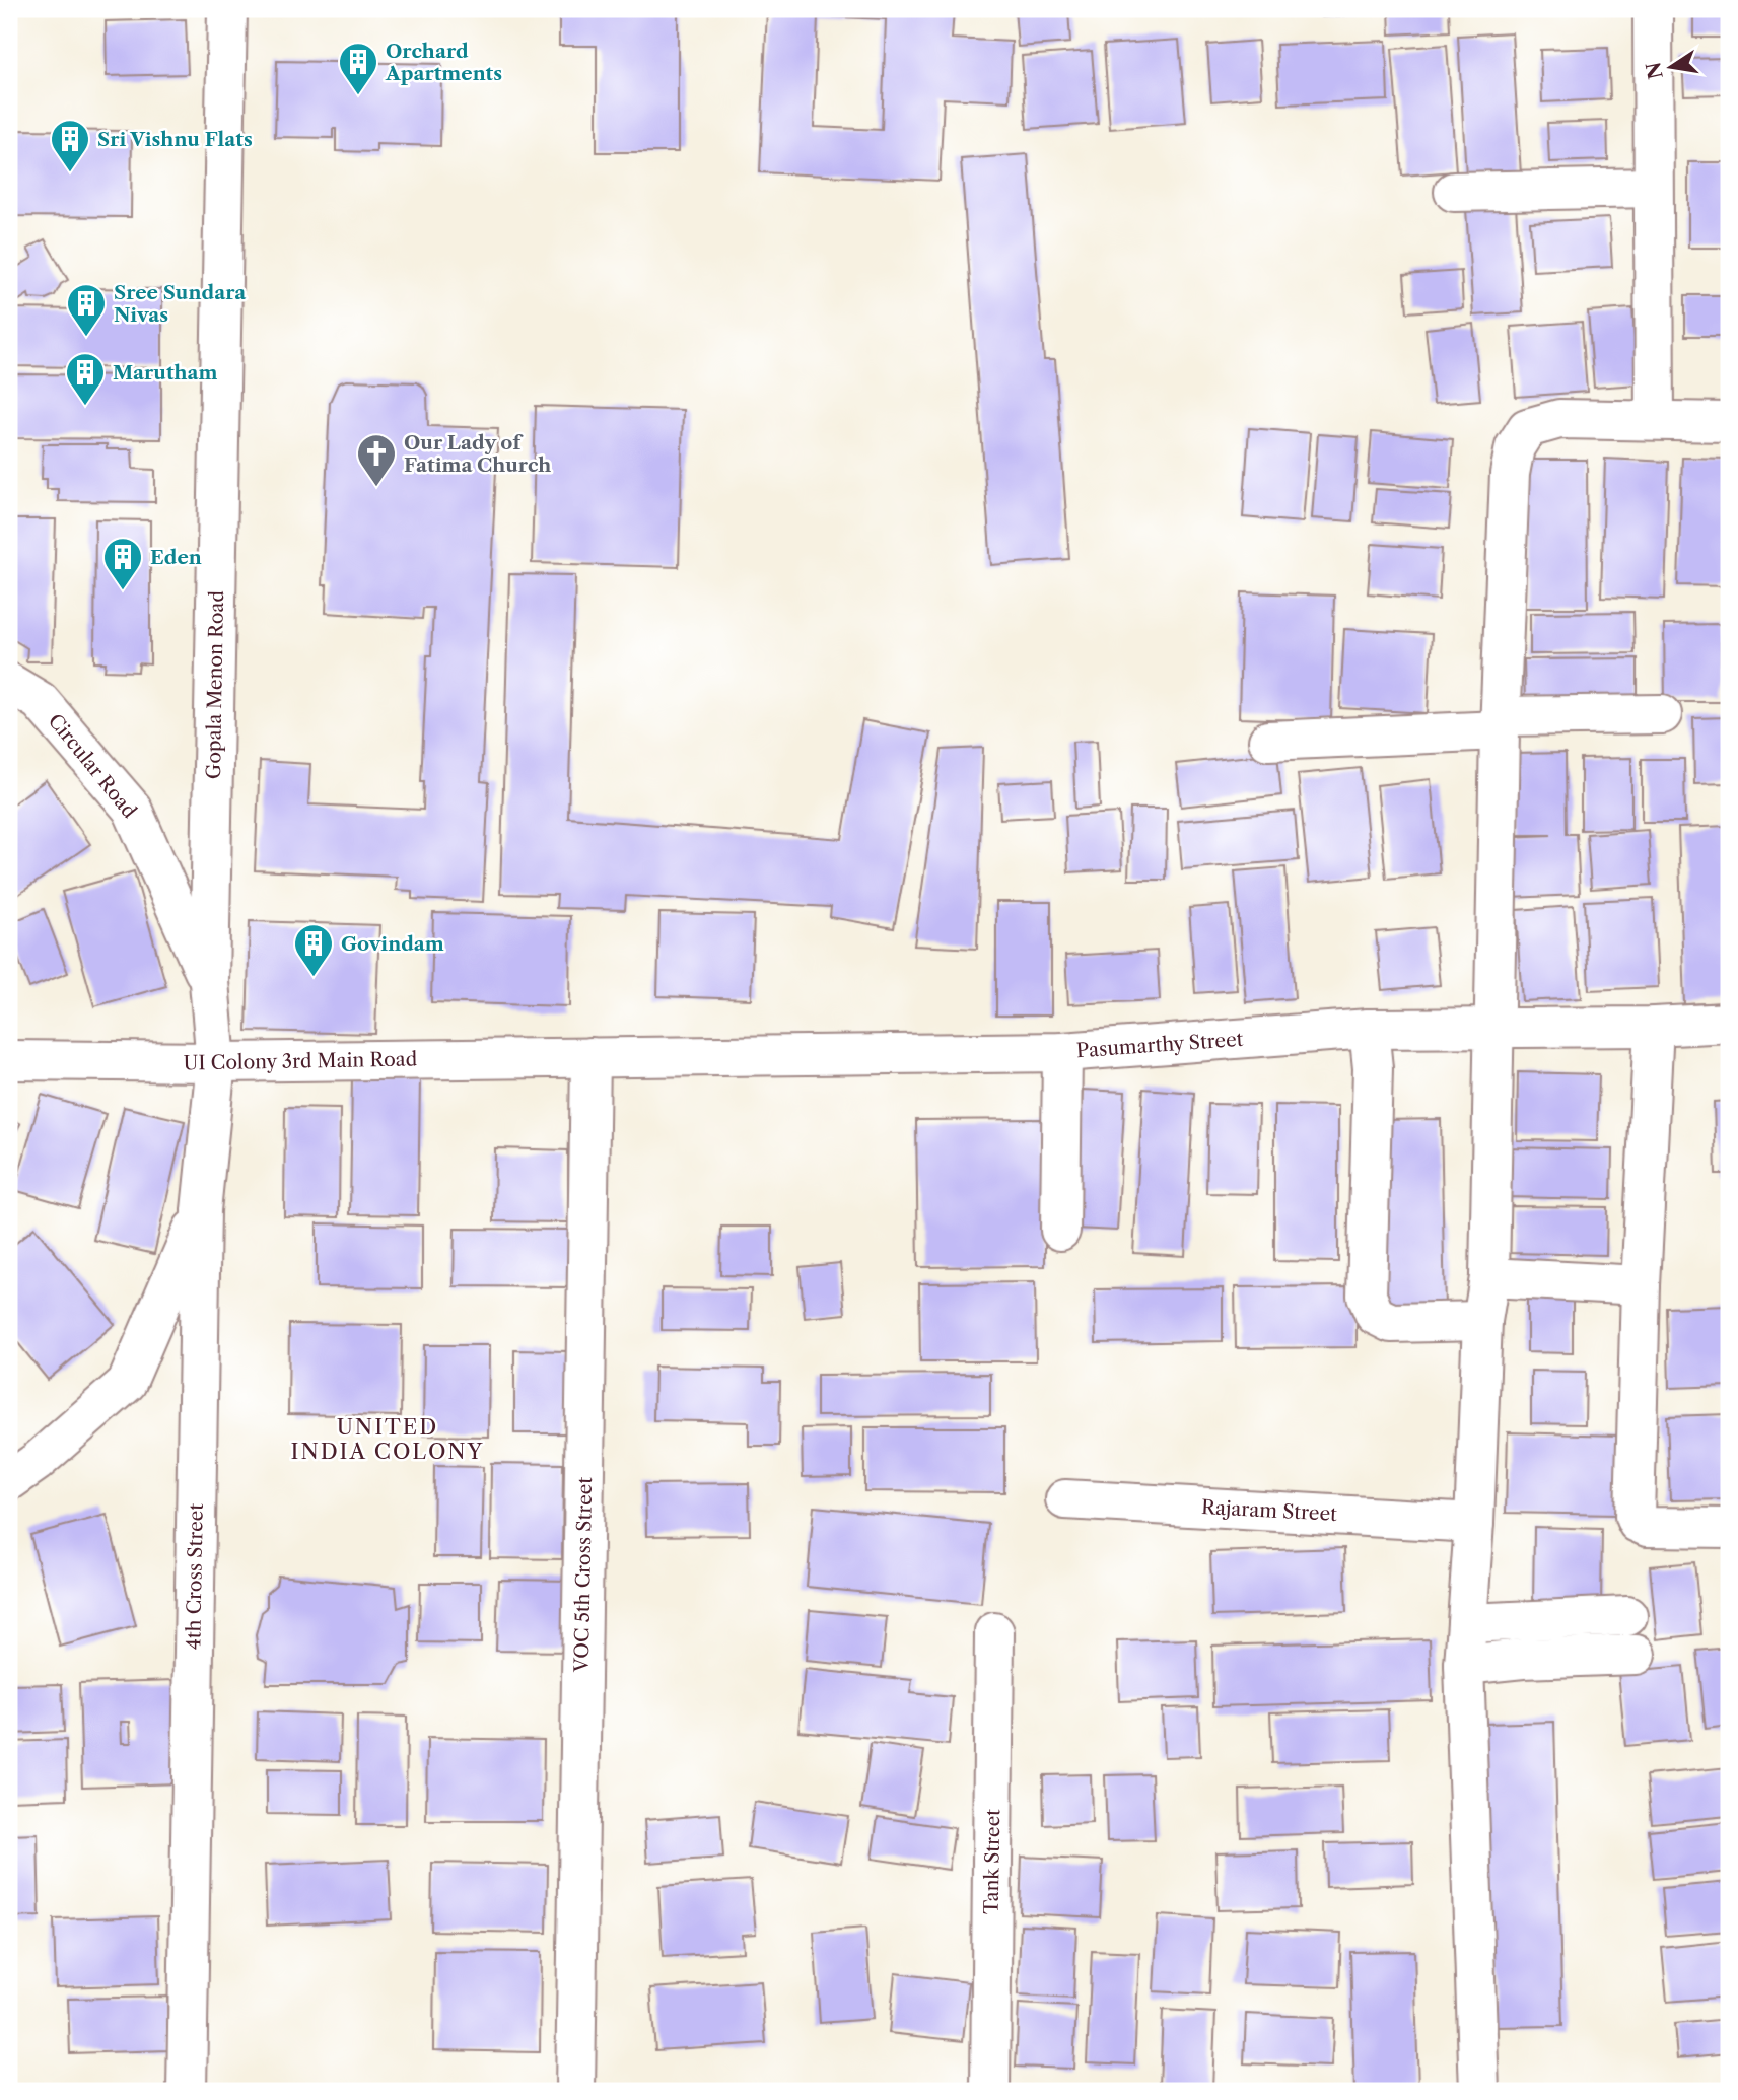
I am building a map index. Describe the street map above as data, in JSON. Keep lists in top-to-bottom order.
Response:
{
  "streets": {
    "street": [
      "Gopala Menon Road",
      "Circular Road",
      "Pasumarthy Street",
      "UI Colony 3rd Main Road",
      "Rajaram Street",
      "VOC 5th Cross Street",
      "4th Cross Street",
      "Tank Street"
    ]
  },
  "crossings": [
    ["Gopala Menon Road", "Circular Road"],
    ["Gopala Menon Road", "UI Colony 3rd Main Road"],
    ["Gopala Menon Road", "4th Cross Street"],
    ["Pasumarthy Street", "UI Colony 3rd Main Road"],
    ["Pasumarthy Street", "VOC 5th Cross Street"],
    ["UI Colony 3rd Main Road", "VOC 5th Cross Street"],
    ["UI Colony 3rd Main Road", "4th Cross Street"]
  ],
  "districts": ["UNITED INDIA COLONY"],
  "places": {
    "building": [
      "Orchard Apartments",
      "Sri Vishnu Flats",
      "Sree Sundara Nivas",
      "Marutham",
      "Eden",
      "Govindam"
    ],
    "church": ["Our Lady of Fatima Church"]
  },
  "north": "left"
}
